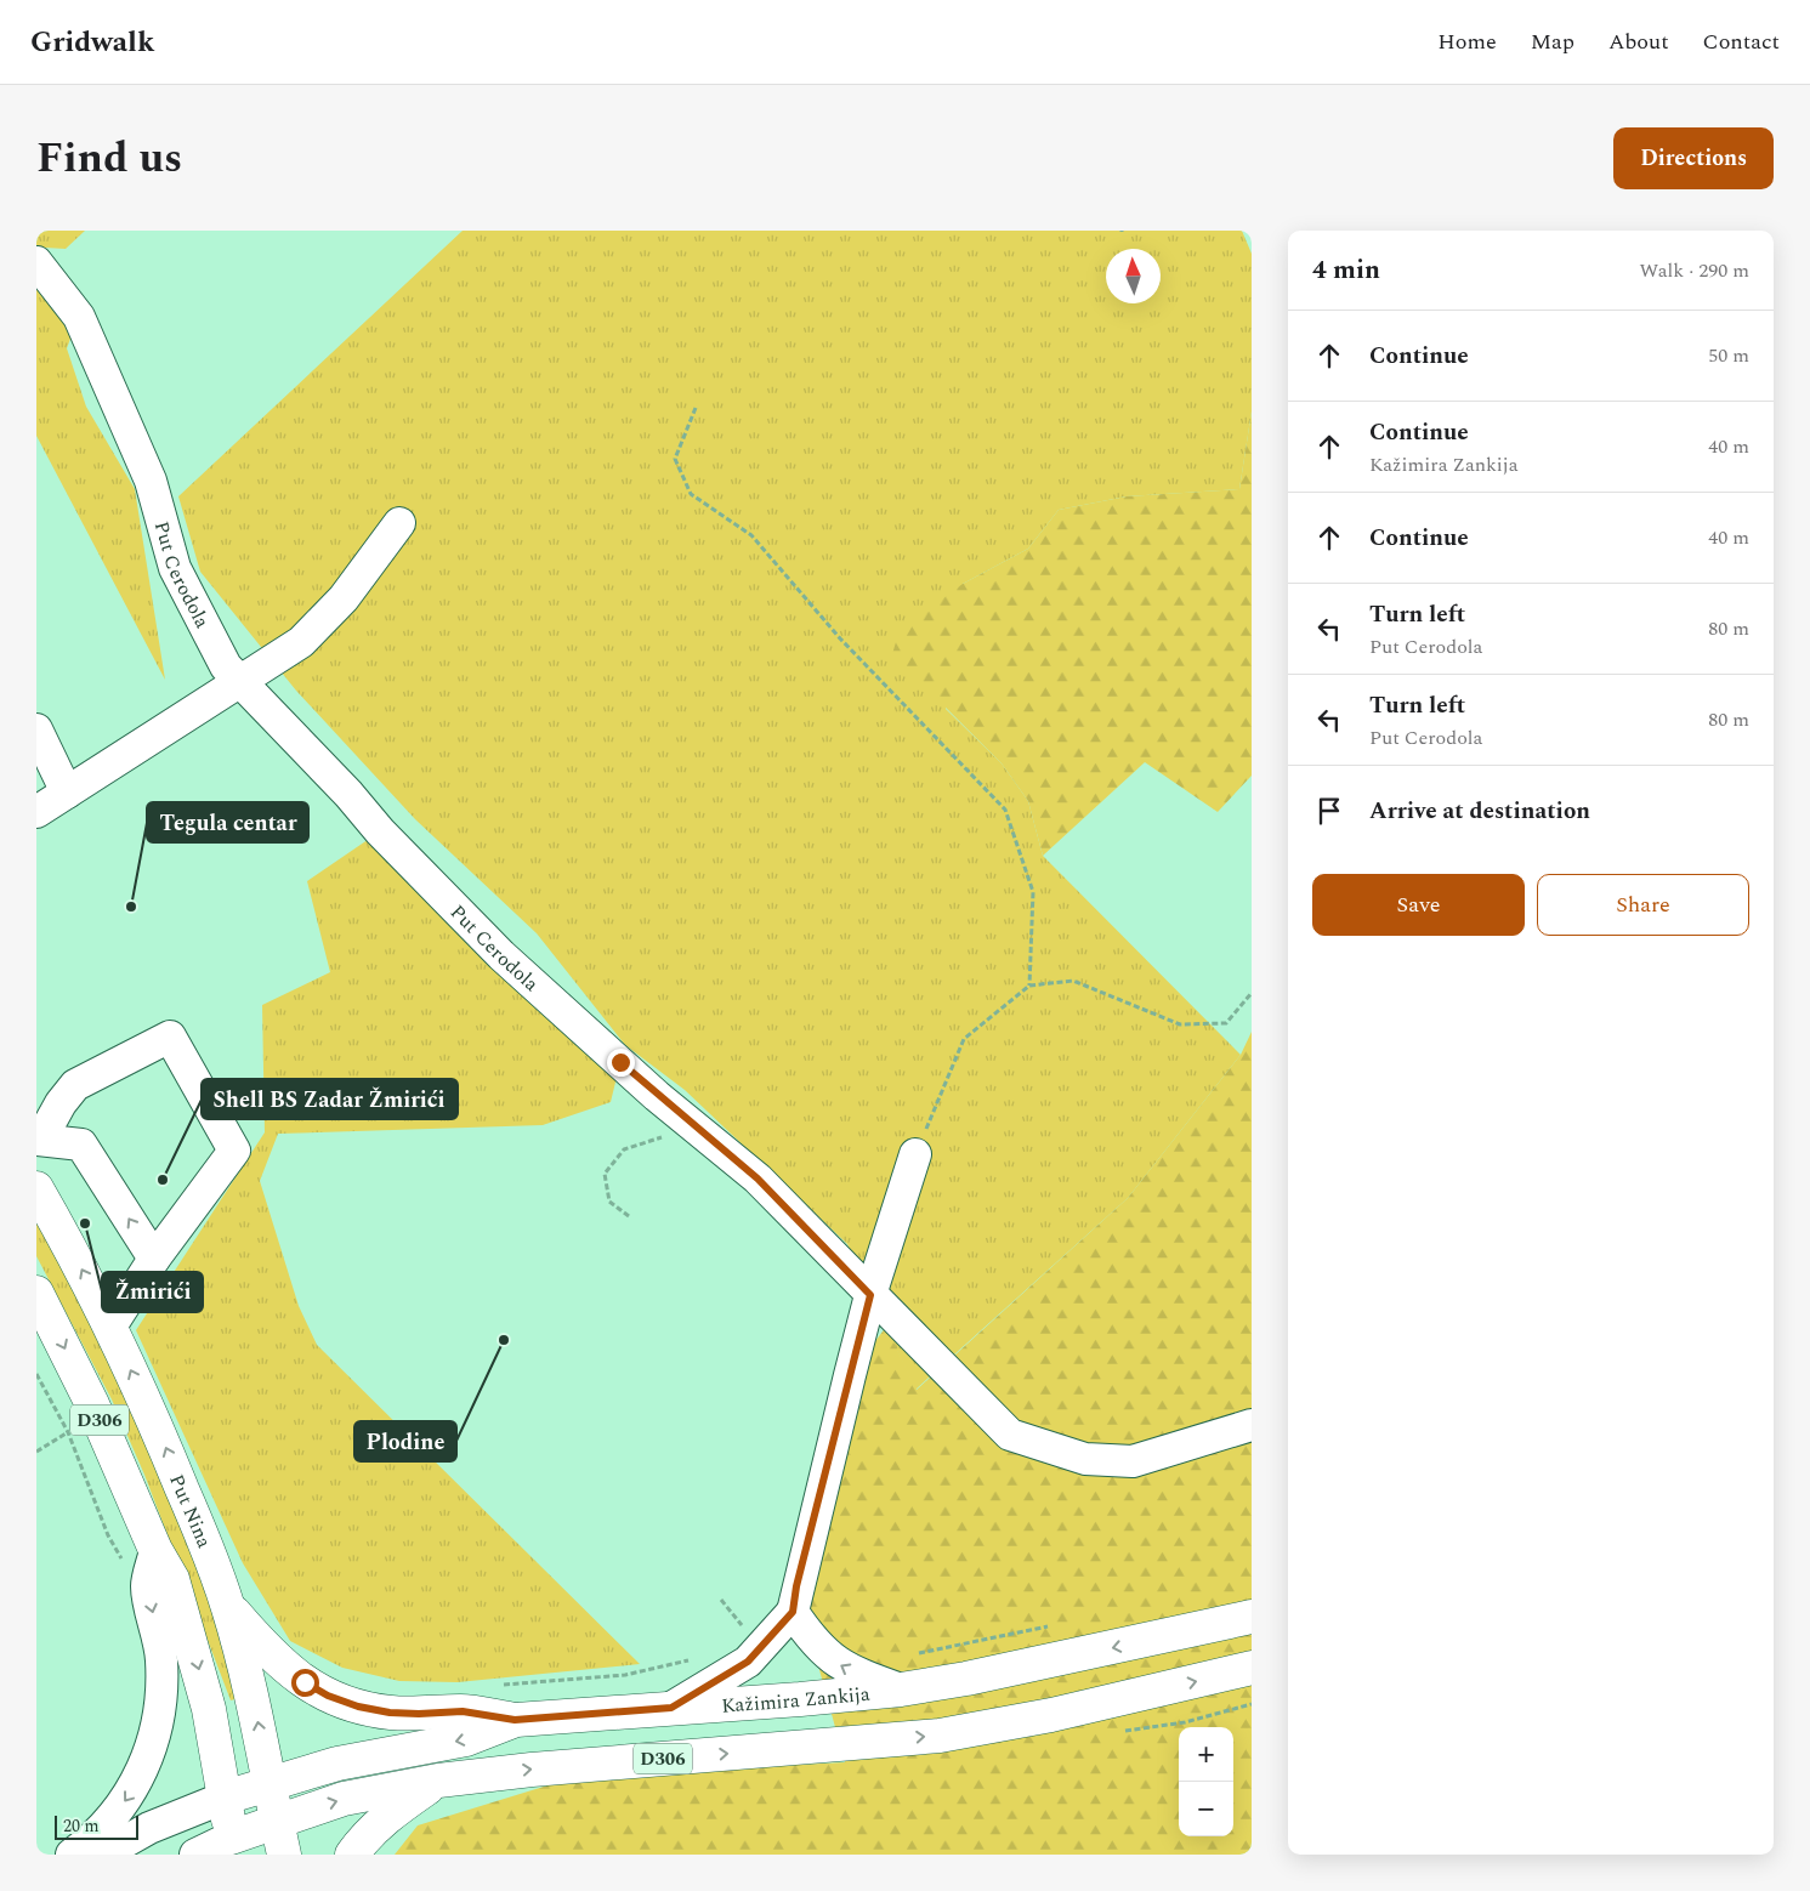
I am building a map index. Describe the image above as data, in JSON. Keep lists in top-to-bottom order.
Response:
{
  "streets": {
    "main road": ["D306", "Put Nina", "Kažimira Zankija"],
    "street": ["Put Cerodola"]
  },
  "crossings": [
    ["D306", "Put Nina"],
    ["D306", "Kažimira Zankija"],
    ["Put Nina", "Kažimira Zankija"]
  ],
  "places": [
    "Tegula centar",
    "Shell BS Zadar Žmirići",
    "Žmirići",
    "Plodine"
  ],
  "scale_bar": "20 m",
  "north": "top",
  "page": {
    "header": "Gridwalk",
    "nav": [
      "Home",
      "Map",
      "About",
      "Contact"
    ],
    "title": "Find us",
    "buttons": [
      "Directions",
      ["Save", "Share"]
    ],
    "heading": ["4 min", "Walk · 290 m"],
    "list": [
      ["Continue", "50 m"],
      ["Continue", "Kažimira Zankija", "40 m"],
      ["Continue", "40 m"],
      ["Turn left", "Put Cerodola", "80 m"],
      ["Turn left", "Put Cerodola", "80 m"],
      "Arrive at destination"
    ],
    "map_buttons": ["+", "−"],
    "scale": "20 m"
  }
}
